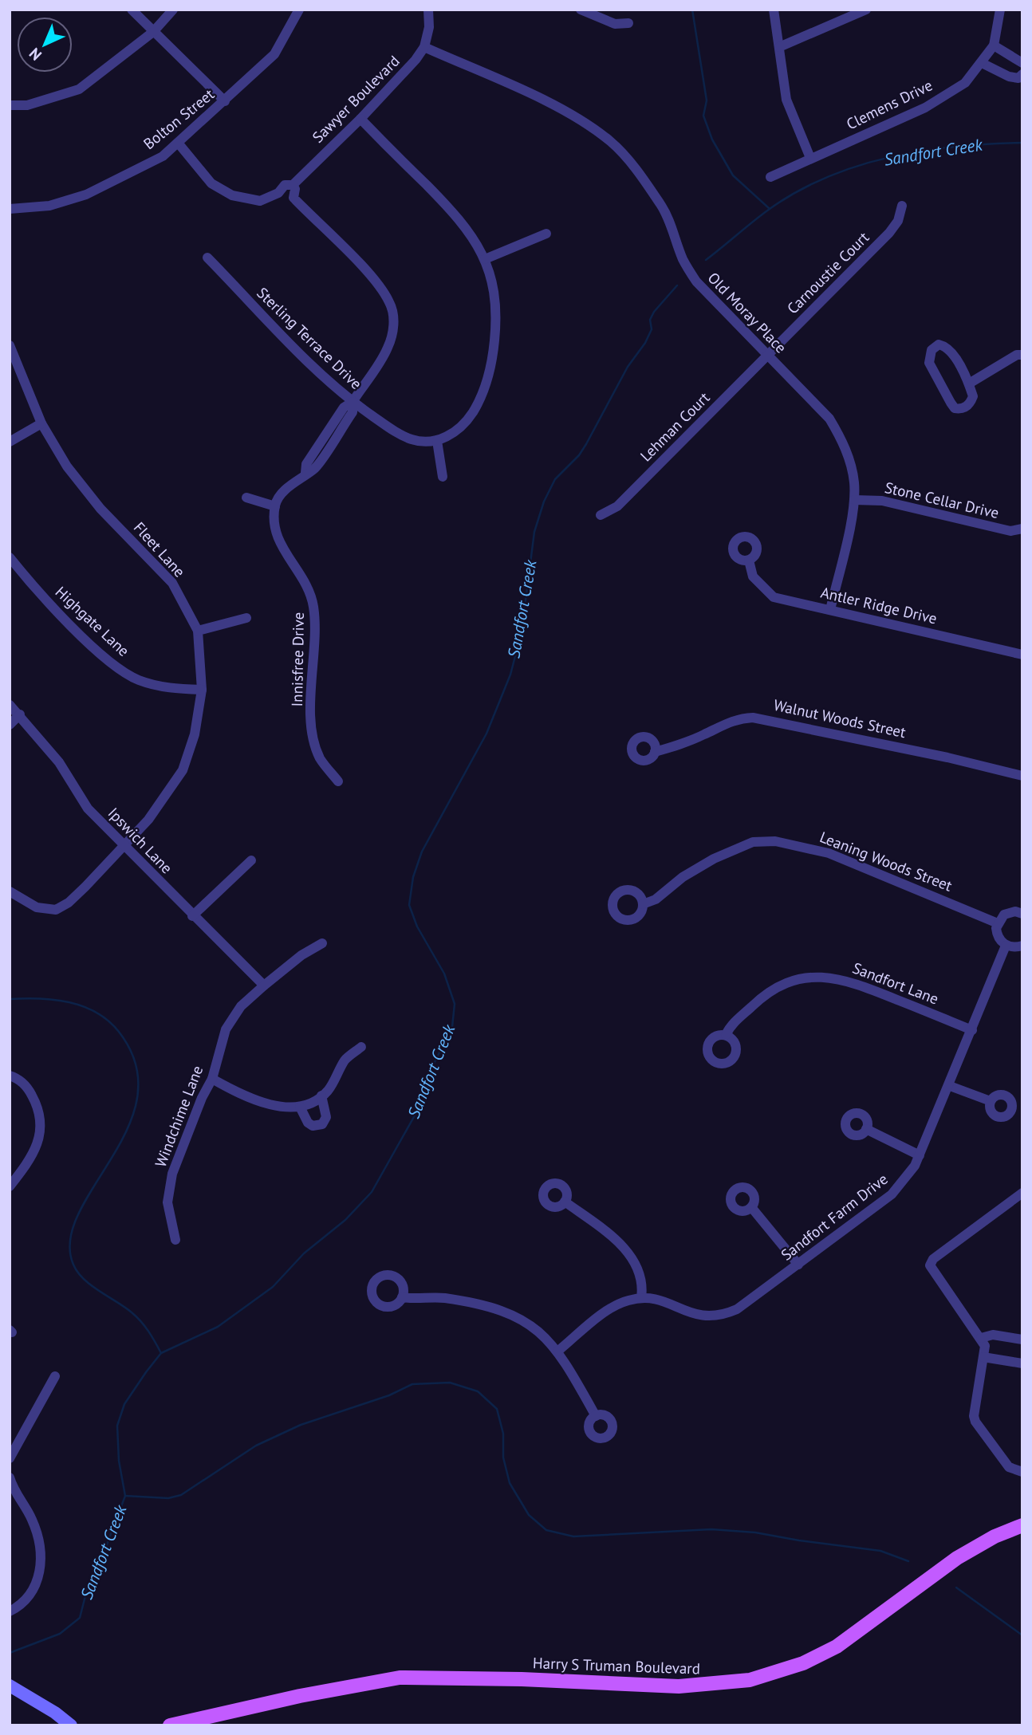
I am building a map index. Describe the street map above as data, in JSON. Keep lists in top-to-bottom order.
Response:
{
  "streets": {
    "main road": ["Harry S Truman Boulevard"],
    "street": [
      "Sawyer Boulevard",
      "Clemens Drive",
      "Bolton Street",
      "Carnoustie Court",
      "Old Moray Place",
      "Sterling Terrace Drive",
      "Lehman Court",
      "Stone Cellar Drive",
      "Fleet Lane",
      "Antler Ridge Drive",
      "Highgate Lane",
      "Innisfree Drive",
      "Walnut Woods Street",
      "Ipswich Lane",
      "Leaning Woods Street",
      "Sandfort Lane",
      "Windchime Lane",
      "Sandfort Farm Drive"
    ]
  },
  "crossings": [
    ["Sawyer Boulevard", "Bolton Street"],
    ["Sawyer Boulevard", "Old Moray Place"],
    ["Carnoustie Court", "Old Moray Place"],
    ["Carnoustie Court", "Lehman Court"],
    ["Old Moray Place", "Lehman Court"],
    ["Old Moray Place", "Stone Cellar Drive"],
    ["Old Moray Place", "Antler Ridge Drive"],
    ["Fleet Lane", "Highgate Lane"],
    ["Fleet Lane", "Ipswich Lane"],
    ["Ipswich Lane", "Windchime Lane"],
    ["Sandfort Lane", "Sandfort Farm Drive"]
  ],
  "water": ["Sandfort Creek"],
  "north": "bottom left"
}
